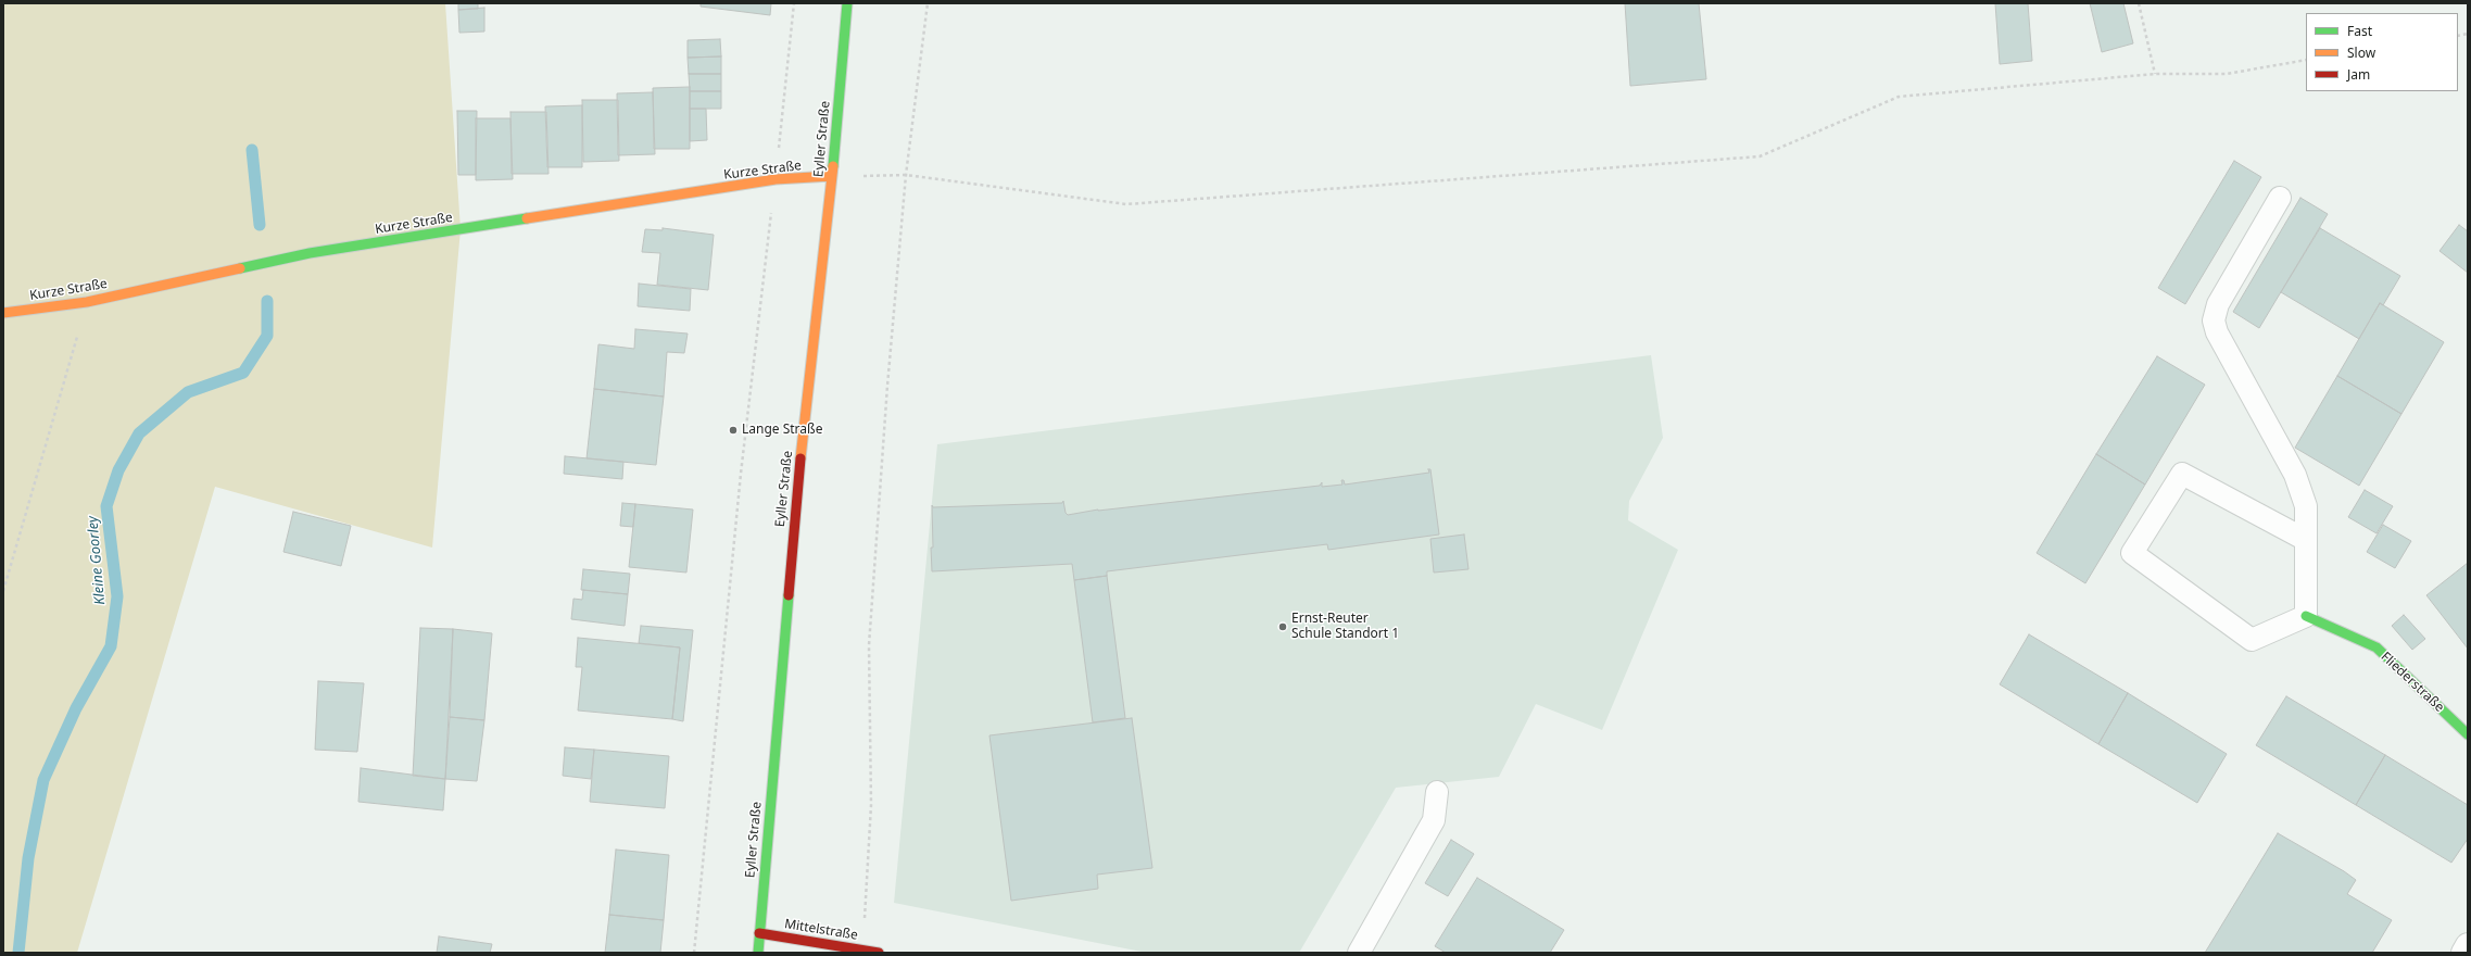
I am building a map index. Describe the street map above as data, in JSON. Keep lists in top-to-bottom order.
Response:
{
  "streets": {
    "street": [
      "Eyller Straße",
      "Kurze Straße",
      "Fliederstraße",
      "Mittelstraße"
    ]
  },
  "crossings": [
    ["Eyller Straße", "Kurze Straße"],
    ["Eyller Straße", "Mittelstraße"]
  ],
  "water": ["Kleine Goorley"],
  "places": ["Lange Straße", "Ernst-Reuter Schule Standort 1"],
  "legend": ["Fast", "Slow", "Jam"]
}
